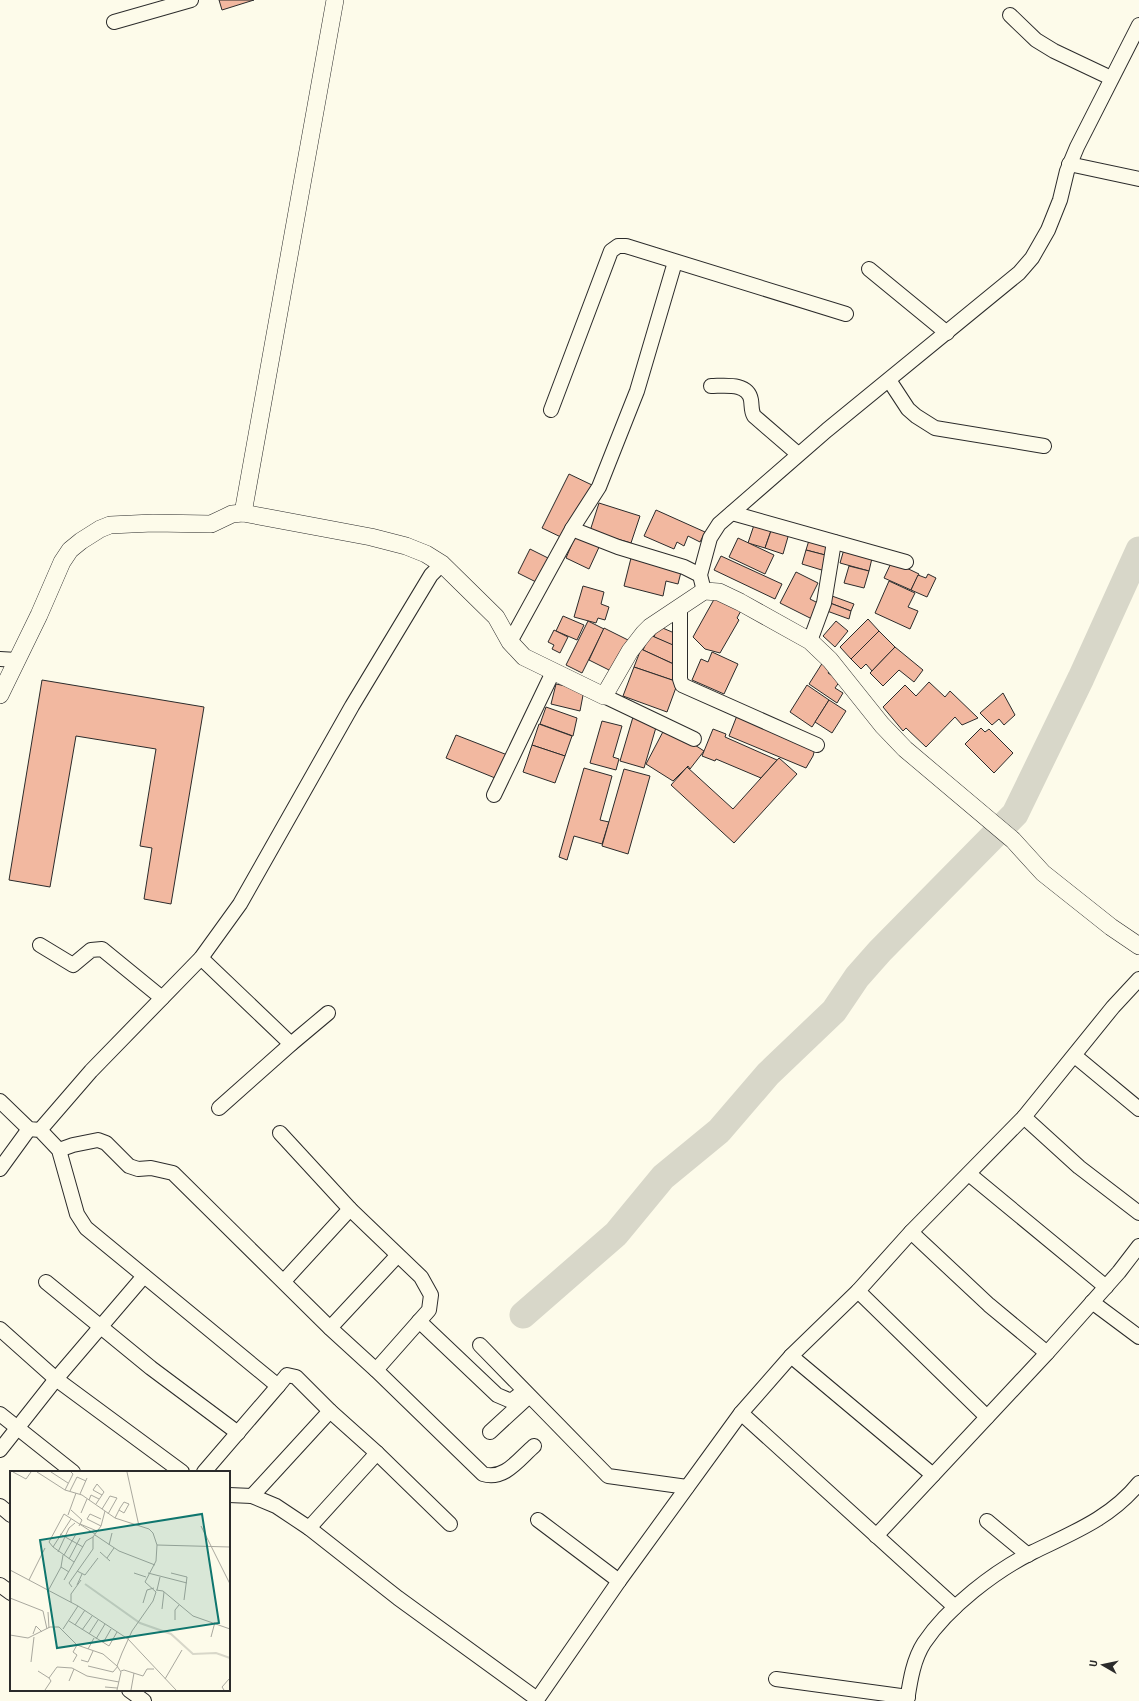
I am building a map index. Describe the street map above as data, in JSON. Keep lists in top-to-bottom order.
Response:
{
  "north": "left"
}
